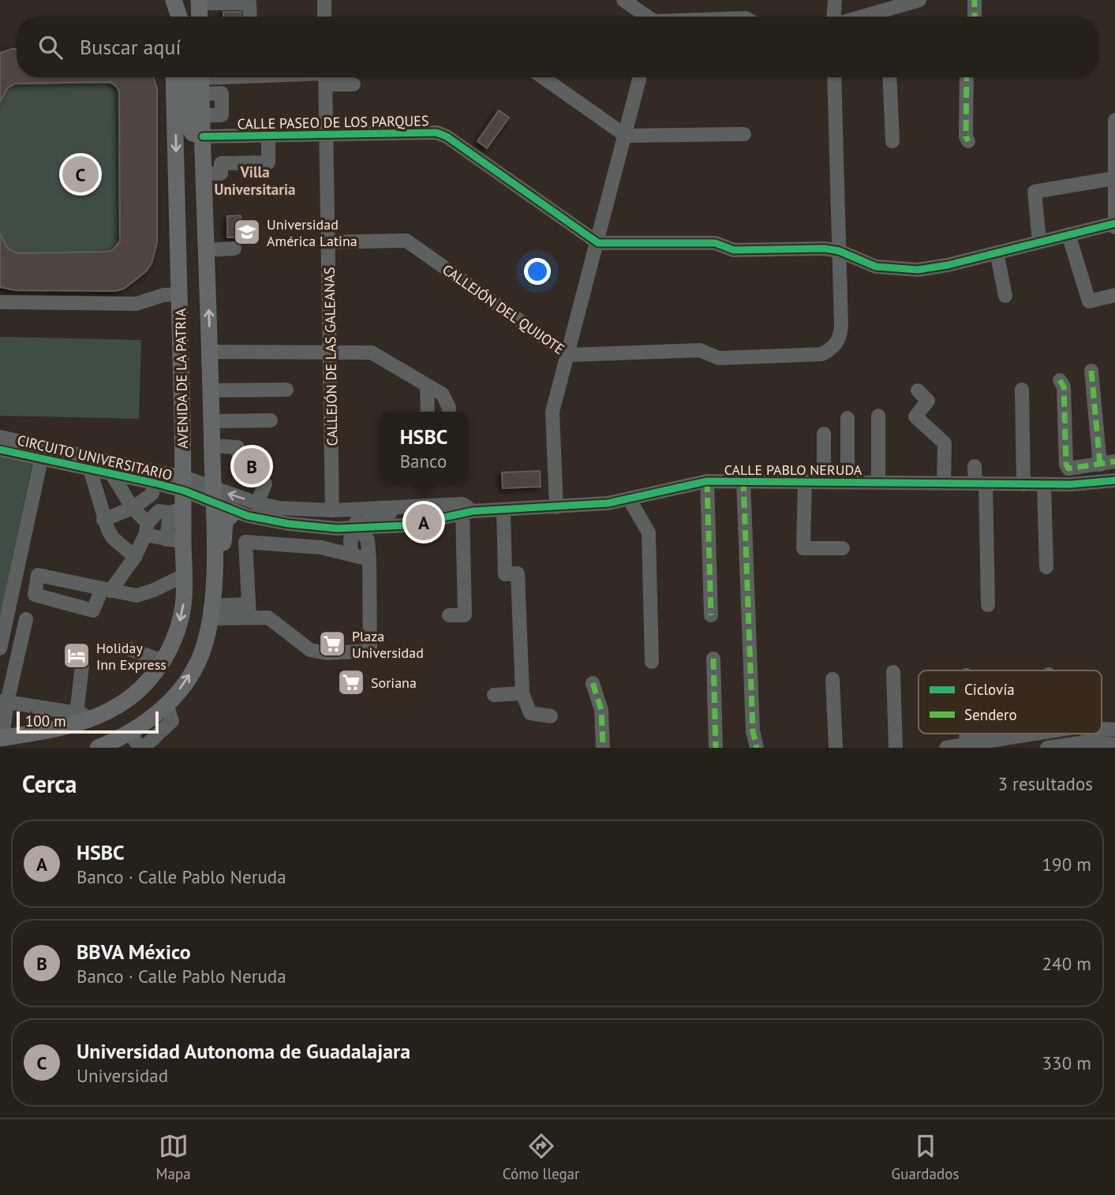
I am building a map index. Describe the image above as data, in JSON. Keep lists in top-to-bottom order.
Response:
{
  "streets": {
    "main road": ["AVENIDA DE LA PATRIA"],
    "street": [
      "CALLE PASEO DE LOS PARQUES",
      "CALLEJÓN DEL QUIJOTE",
      "CALLEJÓN DE LAS GALEANAS",
      "CIRCUITO UNIVERSITARIO",
      "CALLE PABLO NERUDA"
    ]
  },
  "crossings": [
    ["CALLE PASEO DE LOS PARQUES", "CALLEJÓN DE LAS GALEANAS"],
    ["CALLE PASEO DE LOS PARQUES", "AVENIDA DE LA PATRIA"],
    ["CALLEJÓN DEL QUIJOTE", "CALLEJÓN DE LAS GALEANAS"],
    ["CALLEJÓN DE LAS GALEANAS", "CALLE PABLO NERUDA"],
    ["AVENIDA DE LA PATRIA", "CIRCUITO UNIVERSITARIO"],
    ["AVENIDA DE LA PATRIA", "CALLE PABLO NERUDA"]
  ],
  "districts": ["Villa Universitaria"],
  "places": {
    "school or university": ["Universidad América Latina"],
    "supermarket": ["Plaza Universidad", "Soriana"],
    "hotel": ["Holiday Inn Express"]
  },
  "legend": ["Ciclovía", "Sendero"],
  "scale_bar": "100 m",
  "page": {
    "search": "Buscar aquí",
    "pins": ["C", "B", "A"],
    "popup": ["HSBC", "Banco"],
    "scale": "100 m",
    "heading": ["Cerca", "3 resultados"],
    "list": [
      {
        "mark": "A",
        "name": "HSBC",
        "note": "Banco · Calle Pablo Neruda",
        "value": "190 m"
      },
      {
        "mark": "B",
        "name": "BBVA México",
        "note": "Banco · Calle Pablo Neruda",
        "value": "240 m"
      },
      {
        "mark": "C",
        "name": "Universidad Autonoma de Guadalajara",
        "note": "Universidad",
        "value": "330 m"
      }
    ],
    "nav": ["Mapa", "Cómo llegar", "Guardados"]
  }
}
